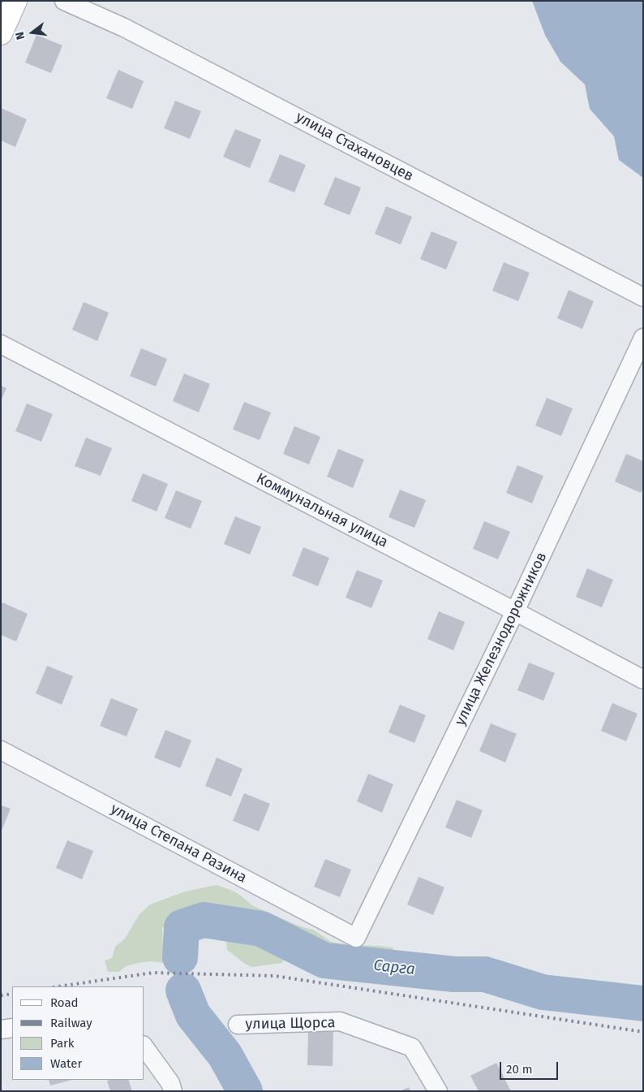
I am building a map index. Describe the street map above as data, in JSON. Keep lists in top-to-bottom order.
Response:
{
  "streets": {
    "street": [
      "улица Стахановцев",
      "Коммунальная улица",
      "улица Железнодорожников",
      "улица Степана Разина",
      "улица Щорса"
    ]
  },
  "crossings": [
    ["Коммунальная улица", "улица Железнодорожников"],
    ["улица Железнодорожников", "улица Степана Разина"]
  ],
  "water": ["Сарга"],
  "legend": [
    "Road",
    "Railway",
    "Park",
    "Water"
  ],
  "scale_bar": "20 m",
  "north": "left"
}
